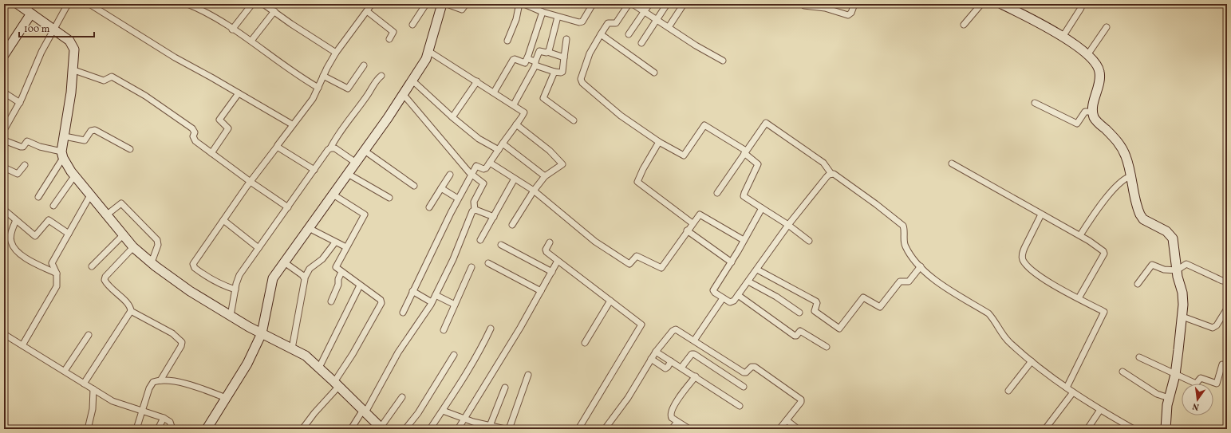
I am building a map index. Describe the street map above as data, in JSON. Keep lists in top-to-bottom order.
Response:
{
  "scale_bar": "100 m",
  "north": "bottom"
}
